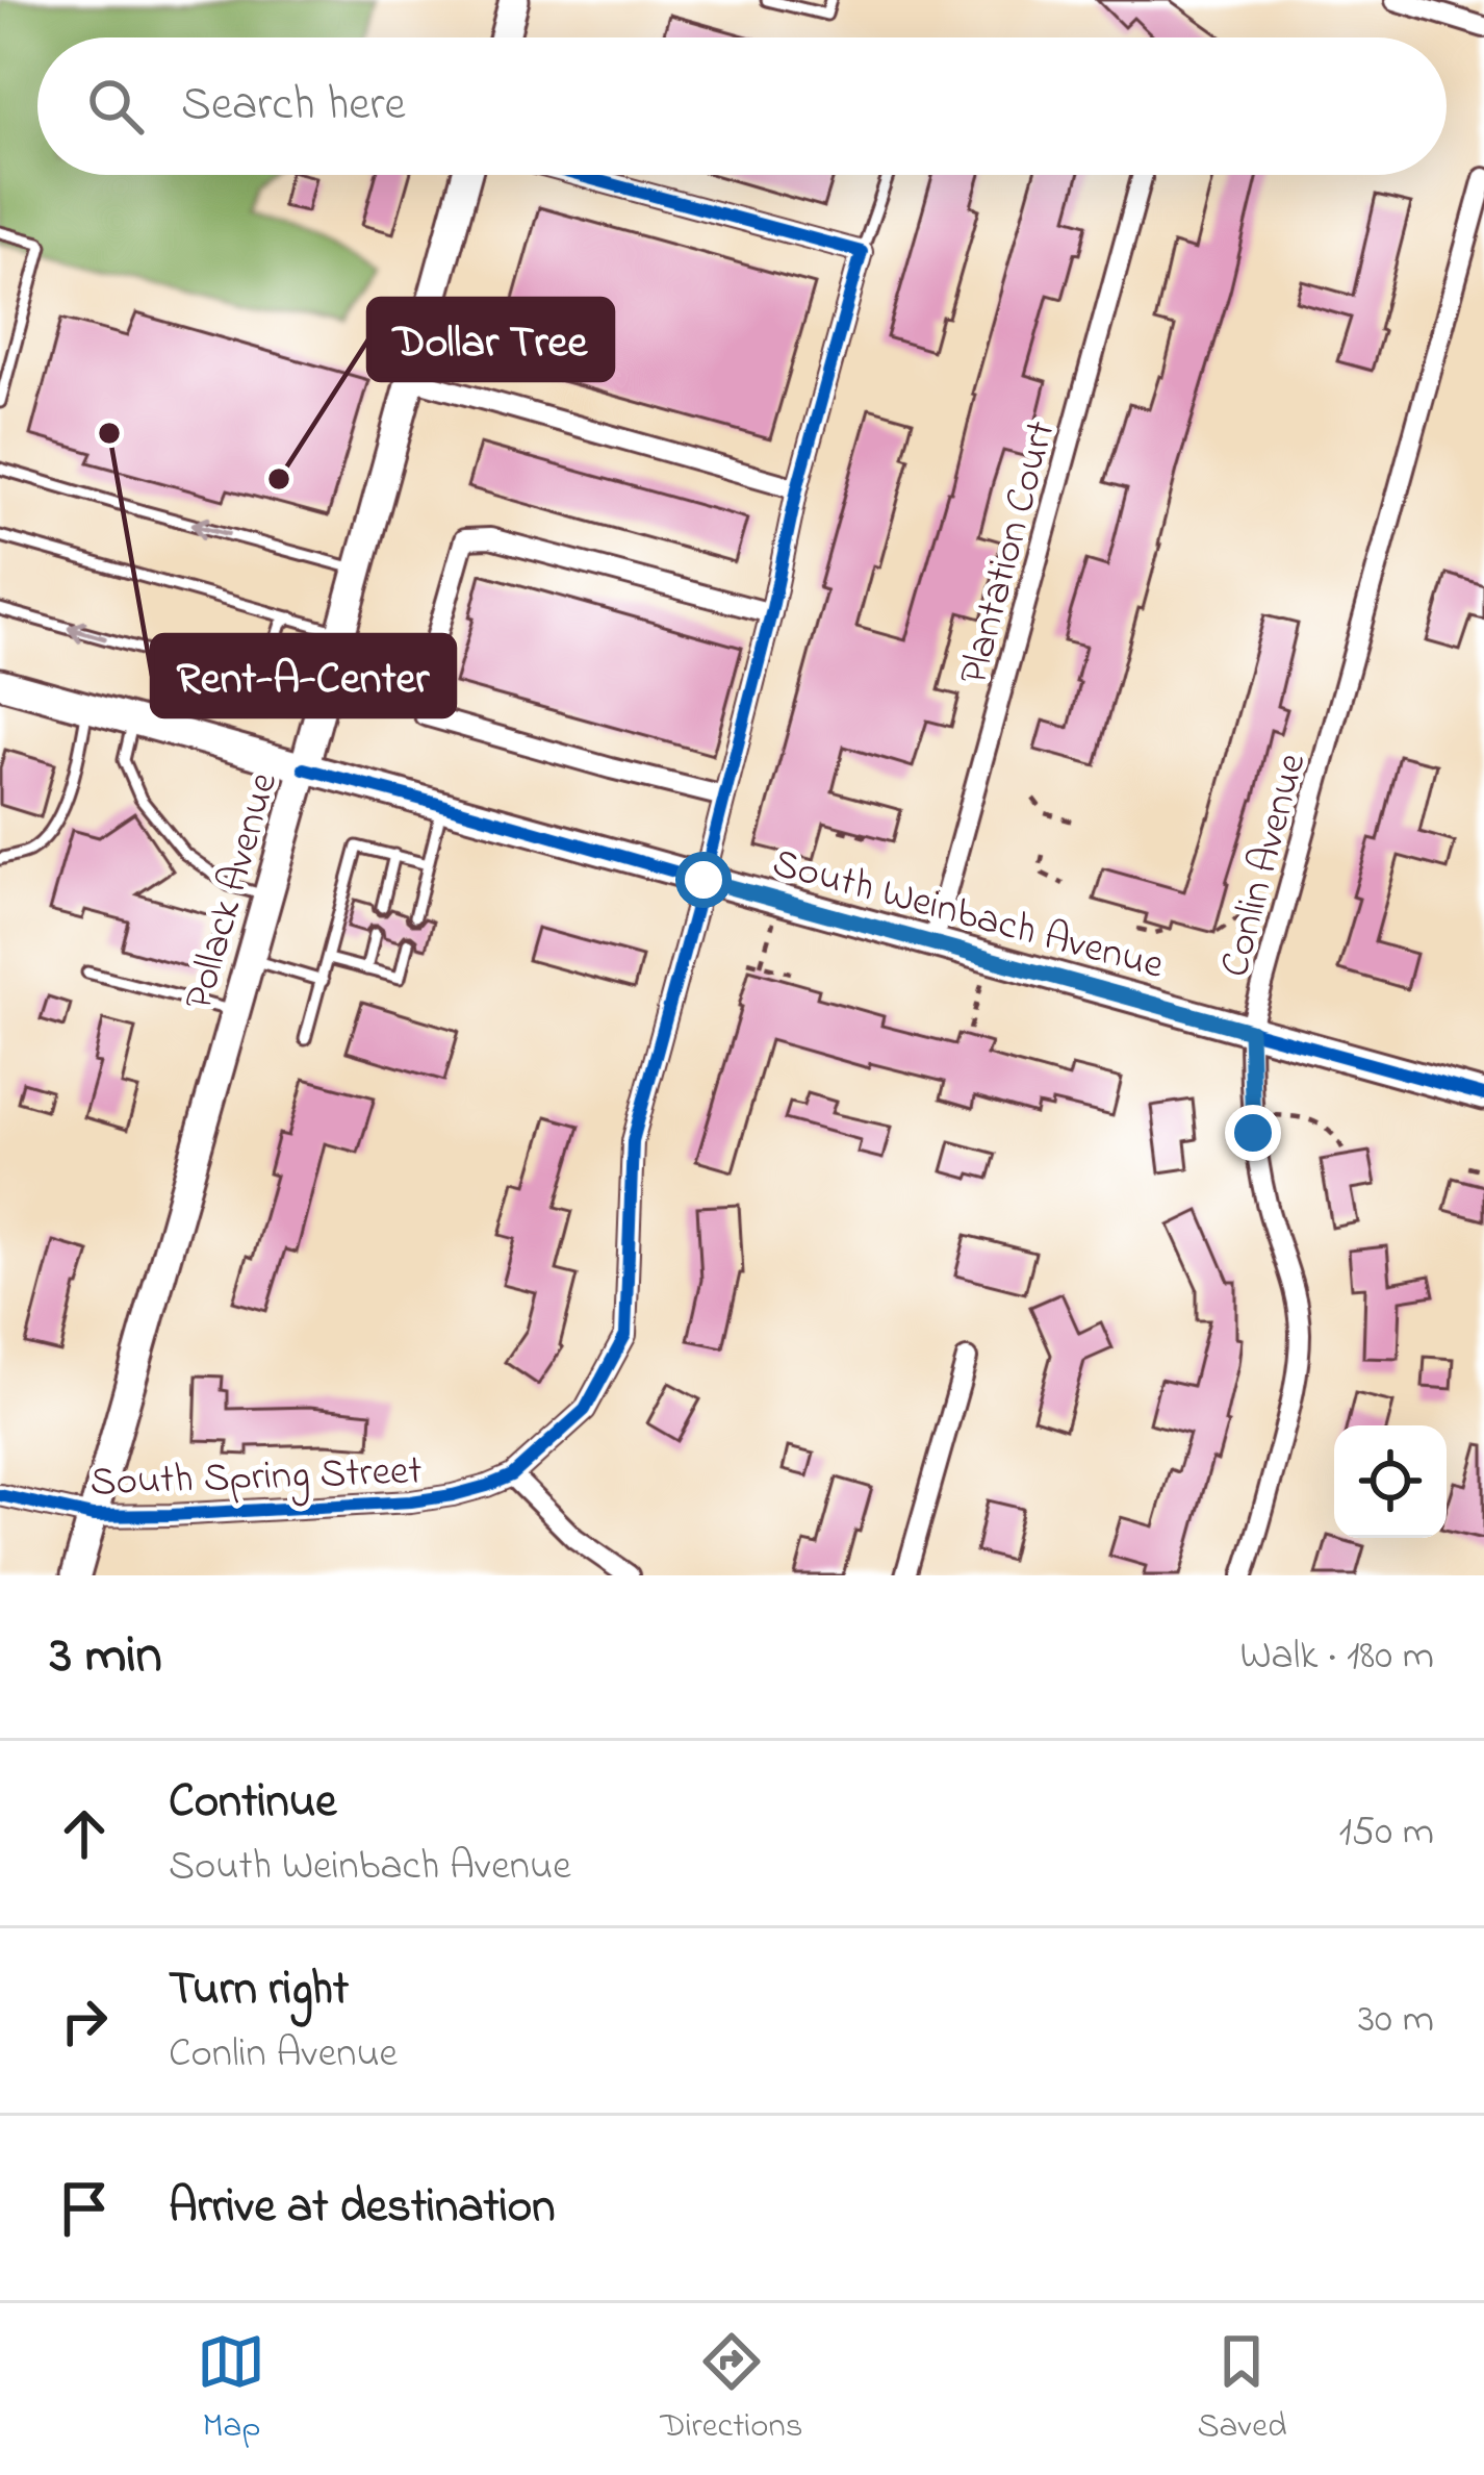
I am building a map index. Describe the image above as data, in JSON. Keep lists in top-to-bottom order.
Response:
{
  "streets": {
    "street": [
      "Plantation Court",
      "Conlin Avenue",
      "Pollack Avenue",
      "South Weinbach Avenue",
      "South Spring Street"
    ]
  },
  "crossings": [
    ["Plantation Court", "South Weinbach Avenue"],
    ["Conlin Avenue", "South Weinbach Avenue"],
    ["Pollack Avenue", "South Weinbach Avenue"],
    ["Pollack Avenue", "South Spring Street"]
  ],
  "places": ["Rent-A-Center", "Dollar Tree"],
  "page": {
    "search": "Search here",
    "heading": ["3 min", "Walk · 180 m"],
    "list": [
      ["Continue", "South Weinbach Avenue", "150 m"],
      ["Turn right", "Conlin Avenue", "30 m"],
      "Arrive at destination"
    ],
    "nav": ["Map", "Directions", "Saved"]
  }
}
